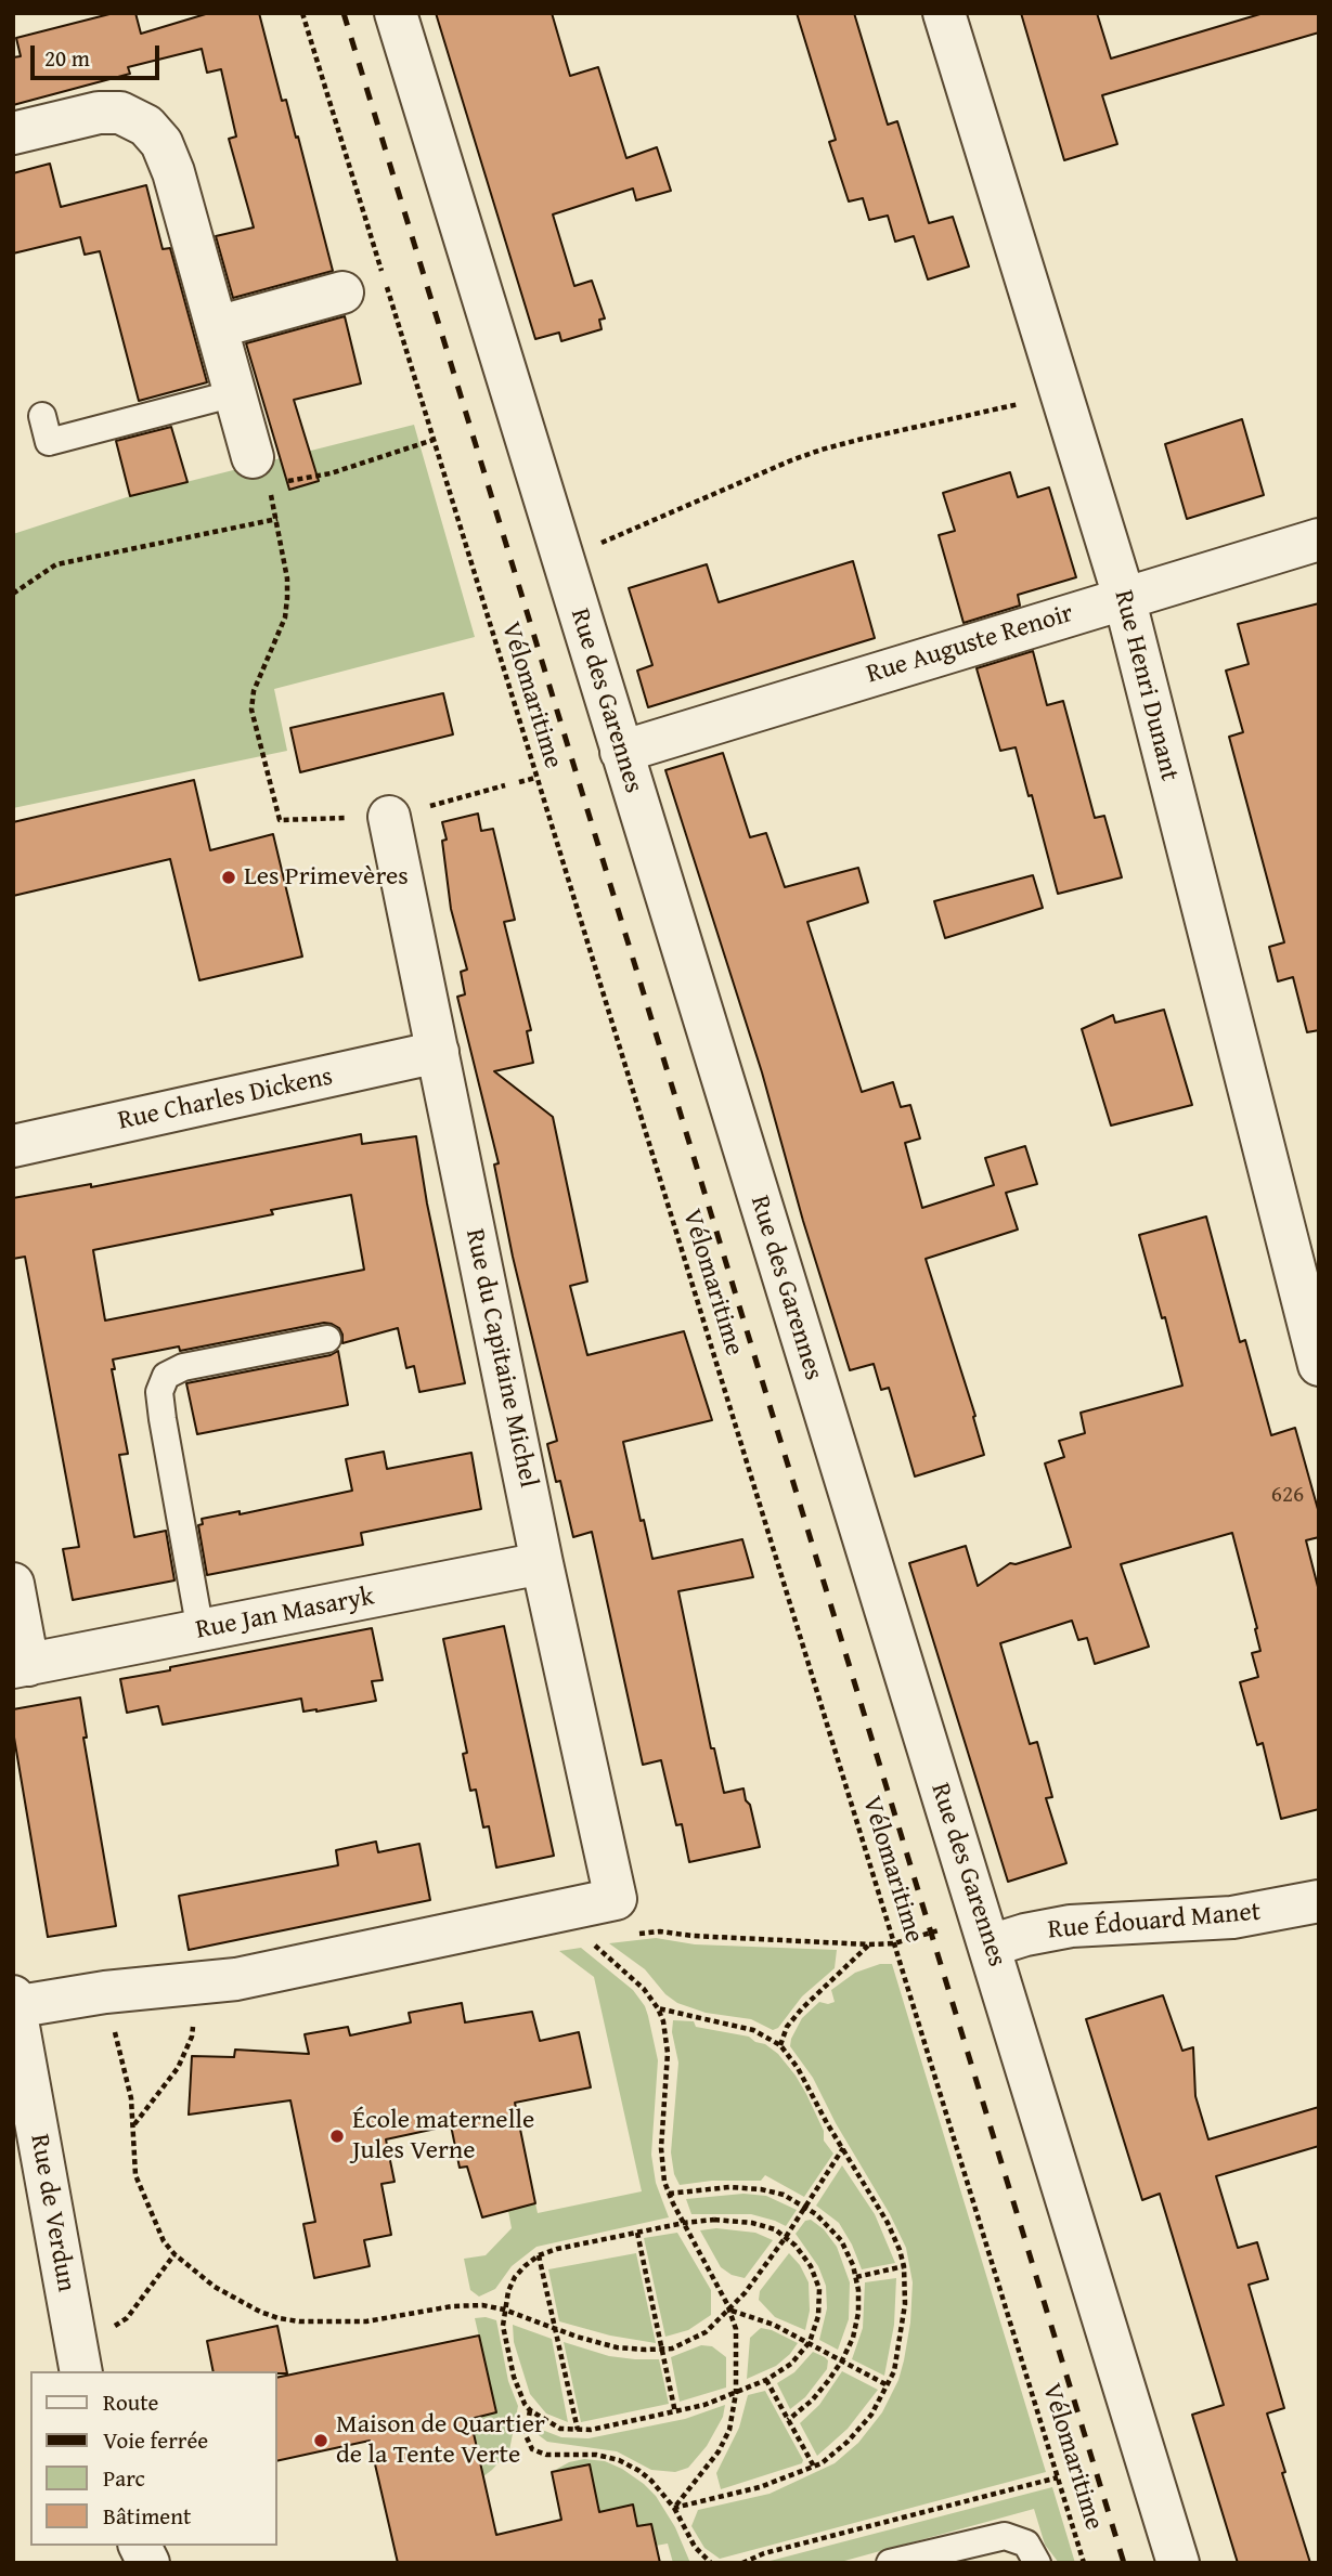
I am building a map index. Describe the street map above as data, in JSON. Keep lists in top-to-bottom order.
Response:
{
  "streets": {
    "street": [
      "Rue Auguste Renoir",
      "Rue Henri Dunant",
      "Rue des Garennes",
      "Rue Charles Dickens",
      "Rue du Capitaine Michel",
      "Rue Jan Masaryk",
      "Rue Édouard Manet",
      "Rue de Verdun"
    ],
    "path": ["Vélomaritime"]
  },
  "crossings": [
    ["Rue Auguste Renoir", "Rue Henri Dunant"],
    ["Rue Auguste Renoir", "Rue des Garennes"],
    ["Rue des Garennes", "Rue Édouard Manet"],
    ["Rue Charles Dickens", "Rue du Capitaine Michel"],
    ["Rue du Capitaine Michel", "Rue Jan Masaryk"]
  ],
  "places": ["Les Primevères", "École maternelle Jules Verne", "Maison de Quartier de la Tente Verte"],
  "house_numbers": ["626"],
  "legend": [
    "Route",
    "Voie ferrée",
    "Parc",
    "Bâtiment"
  ],
  "scale_bar": "20 m"
}
